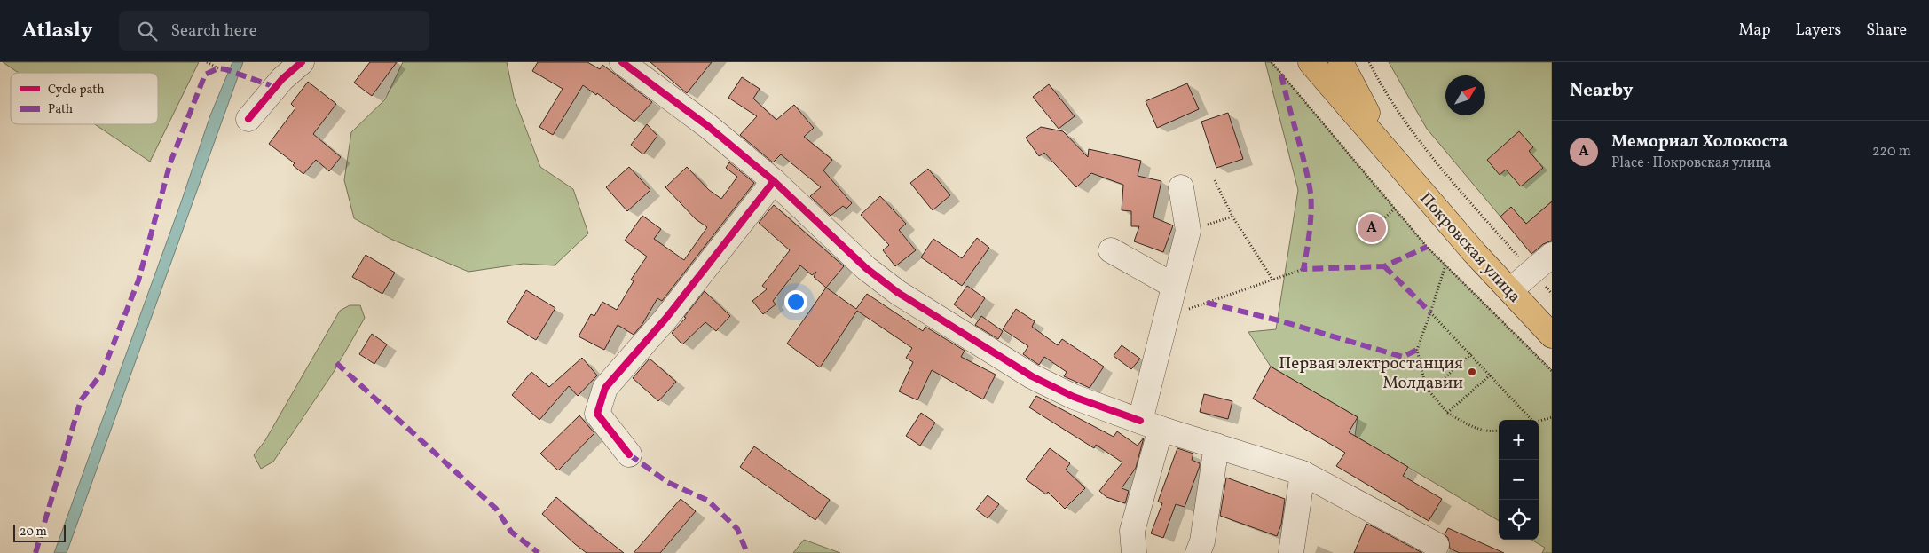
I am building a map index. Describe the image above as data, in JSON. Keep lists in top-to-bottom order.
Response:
{
  "streets": {
    "main road": ["Покровская улица"]
  },
  "places": ["Первая электростанция Молдавии"],
  "legend": ["Cycle path", "Path"],
  "scale_bar": "20 m",
  "north": "top right",
  "page": {
    "header": "Atlasly",
    "search": "Search here",
    "nav": ["Map", "Layers", "Share"],
    "heading": "Nearby",
    "list": [
      {
        "mark": "A",
        "name": "Мемориал Холокоста",
        "note": "Place · Покровская улица",
        "value": "220 m"
      }
    ],
    "pins": "A",
    "map_buttons": ["+", "−"],
    "scale": "20 m"
  }
}
